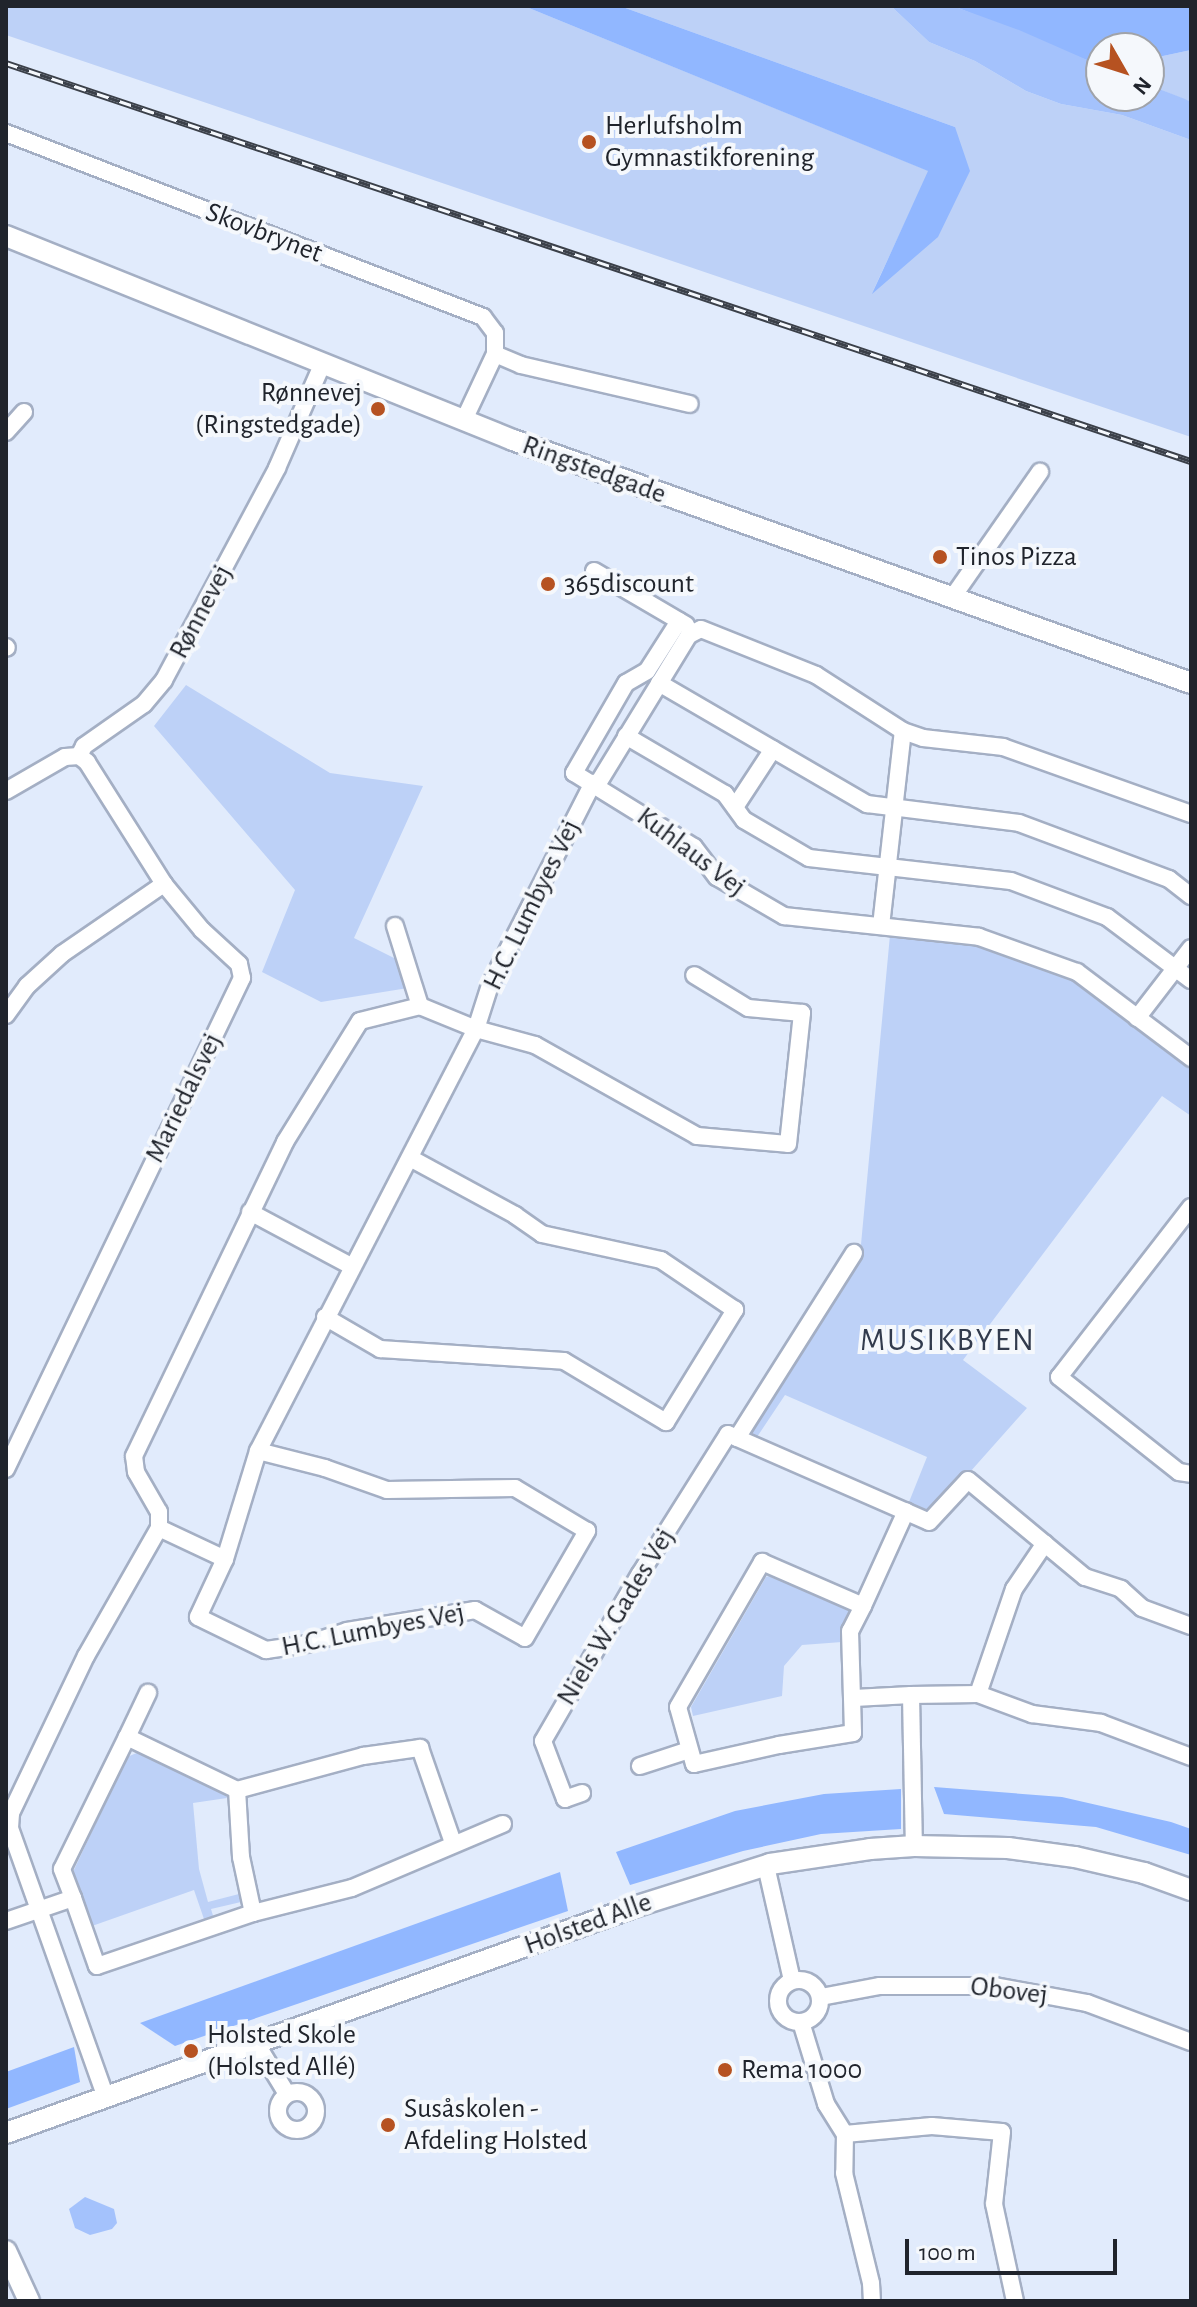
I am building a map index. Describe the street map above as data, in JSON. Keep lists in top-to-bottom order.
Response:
{
  "streets": {
    "street": [
      "Skovbrynet",
      "Ringstedgade",
      "Rønnevej",
      "Kuhlaus Vej",
      "H.C. Lumbyes Vej",
      "Mariedalsvej",
      "Niels W. Gades Vej",
      "Holsted Alle",
      "Obovej"
    ]
  },
  "crossings": [
    ["Ringstedgade", "Rønnevej"],
    ["Rønnevej", "Mariedalsvej"],
    ["Kuhlaus Vej", "H.C. Lumbyes Vej"]
  ],
  "districts": ["MUSIKBYEN"],
  "places": [
    "Herlufsholm Gymnastikforening",
    "Rønnevej (Ringstedgade)",
    "Tinos Pizza",
    "365discount",
    "Holsted Skole (Holsted Allé)",
    "Rema 1000",
    "Susåskolen - Afdeling Holsted"
  ],
  "scale_bar": "100 m",
  "north": "bottom right"
}
